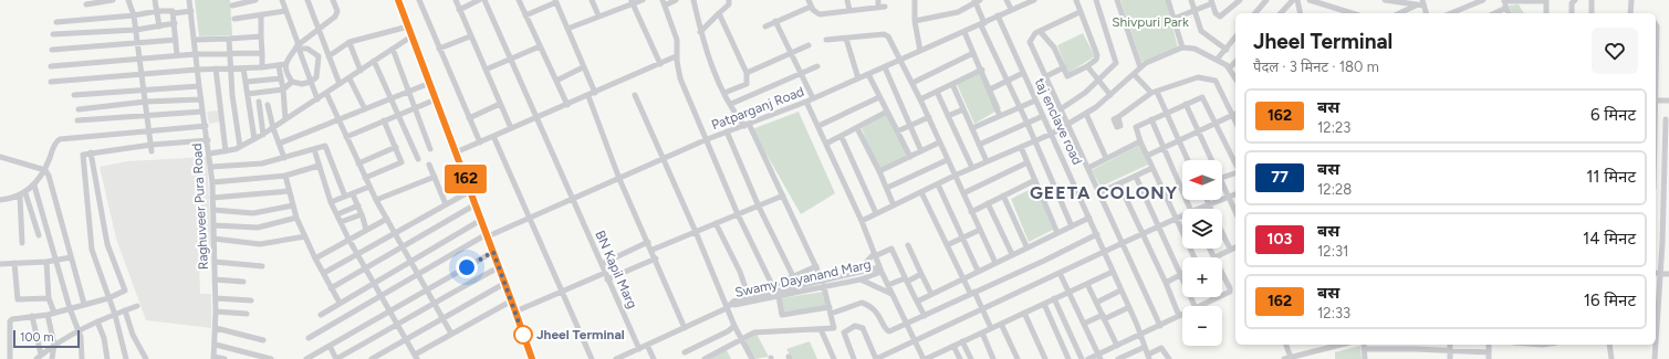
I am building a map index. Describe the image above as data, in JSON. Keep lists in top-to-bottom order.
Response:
{
  "streets": {
    "street": [
      "Patparganj Road",
      "taj enclave road",
      "Raghuveer Pura Road",
      "BN Kapil Marg",
      "Swamy Dayanand Marg"
    ]
  },
  "crossings": [
    ["Patparganj Road", "taj enclave road"],
    ["Patparganj Road", "BN Kapil Marg"],
    ["BN Kapil Marg", "Swamy Dayanand Marg"]
  ],
  "districts": ["GEETA COLONY"],
  "parks": ["Shivpuri Park"],
  "places": ["Jheel Terminal"],
  "lines": ["bus line 162"],
  "scale_bar": "100 m",
  "north": "left",
  "page": {
    "on_map": "162",
    "heading": ["Jheel Terminal", "पैदल · 3 मिनट · 180 m"],
    "list": [
      {
        "mark": "162",
        "name": "बस",
        "note": "12:23",
        "value": "6 मिनट"
      },
      {
        "mark": "77",
        "name": "बस",
        "note": "12:28",
        "value": "11 मिनट"
      },
      {
        "mark": "103",
        "name": "बस",
        "note": "12:31",
        "value": "14 मिनट"
      },
      {
        "mark": "162",
        "name": "बस",
        "note": "12:33",
        "value": "16 मिनट"
      }
    ],
    "map_buttons": ["+", "−"],
    "scale": "100 m"
  }
}
